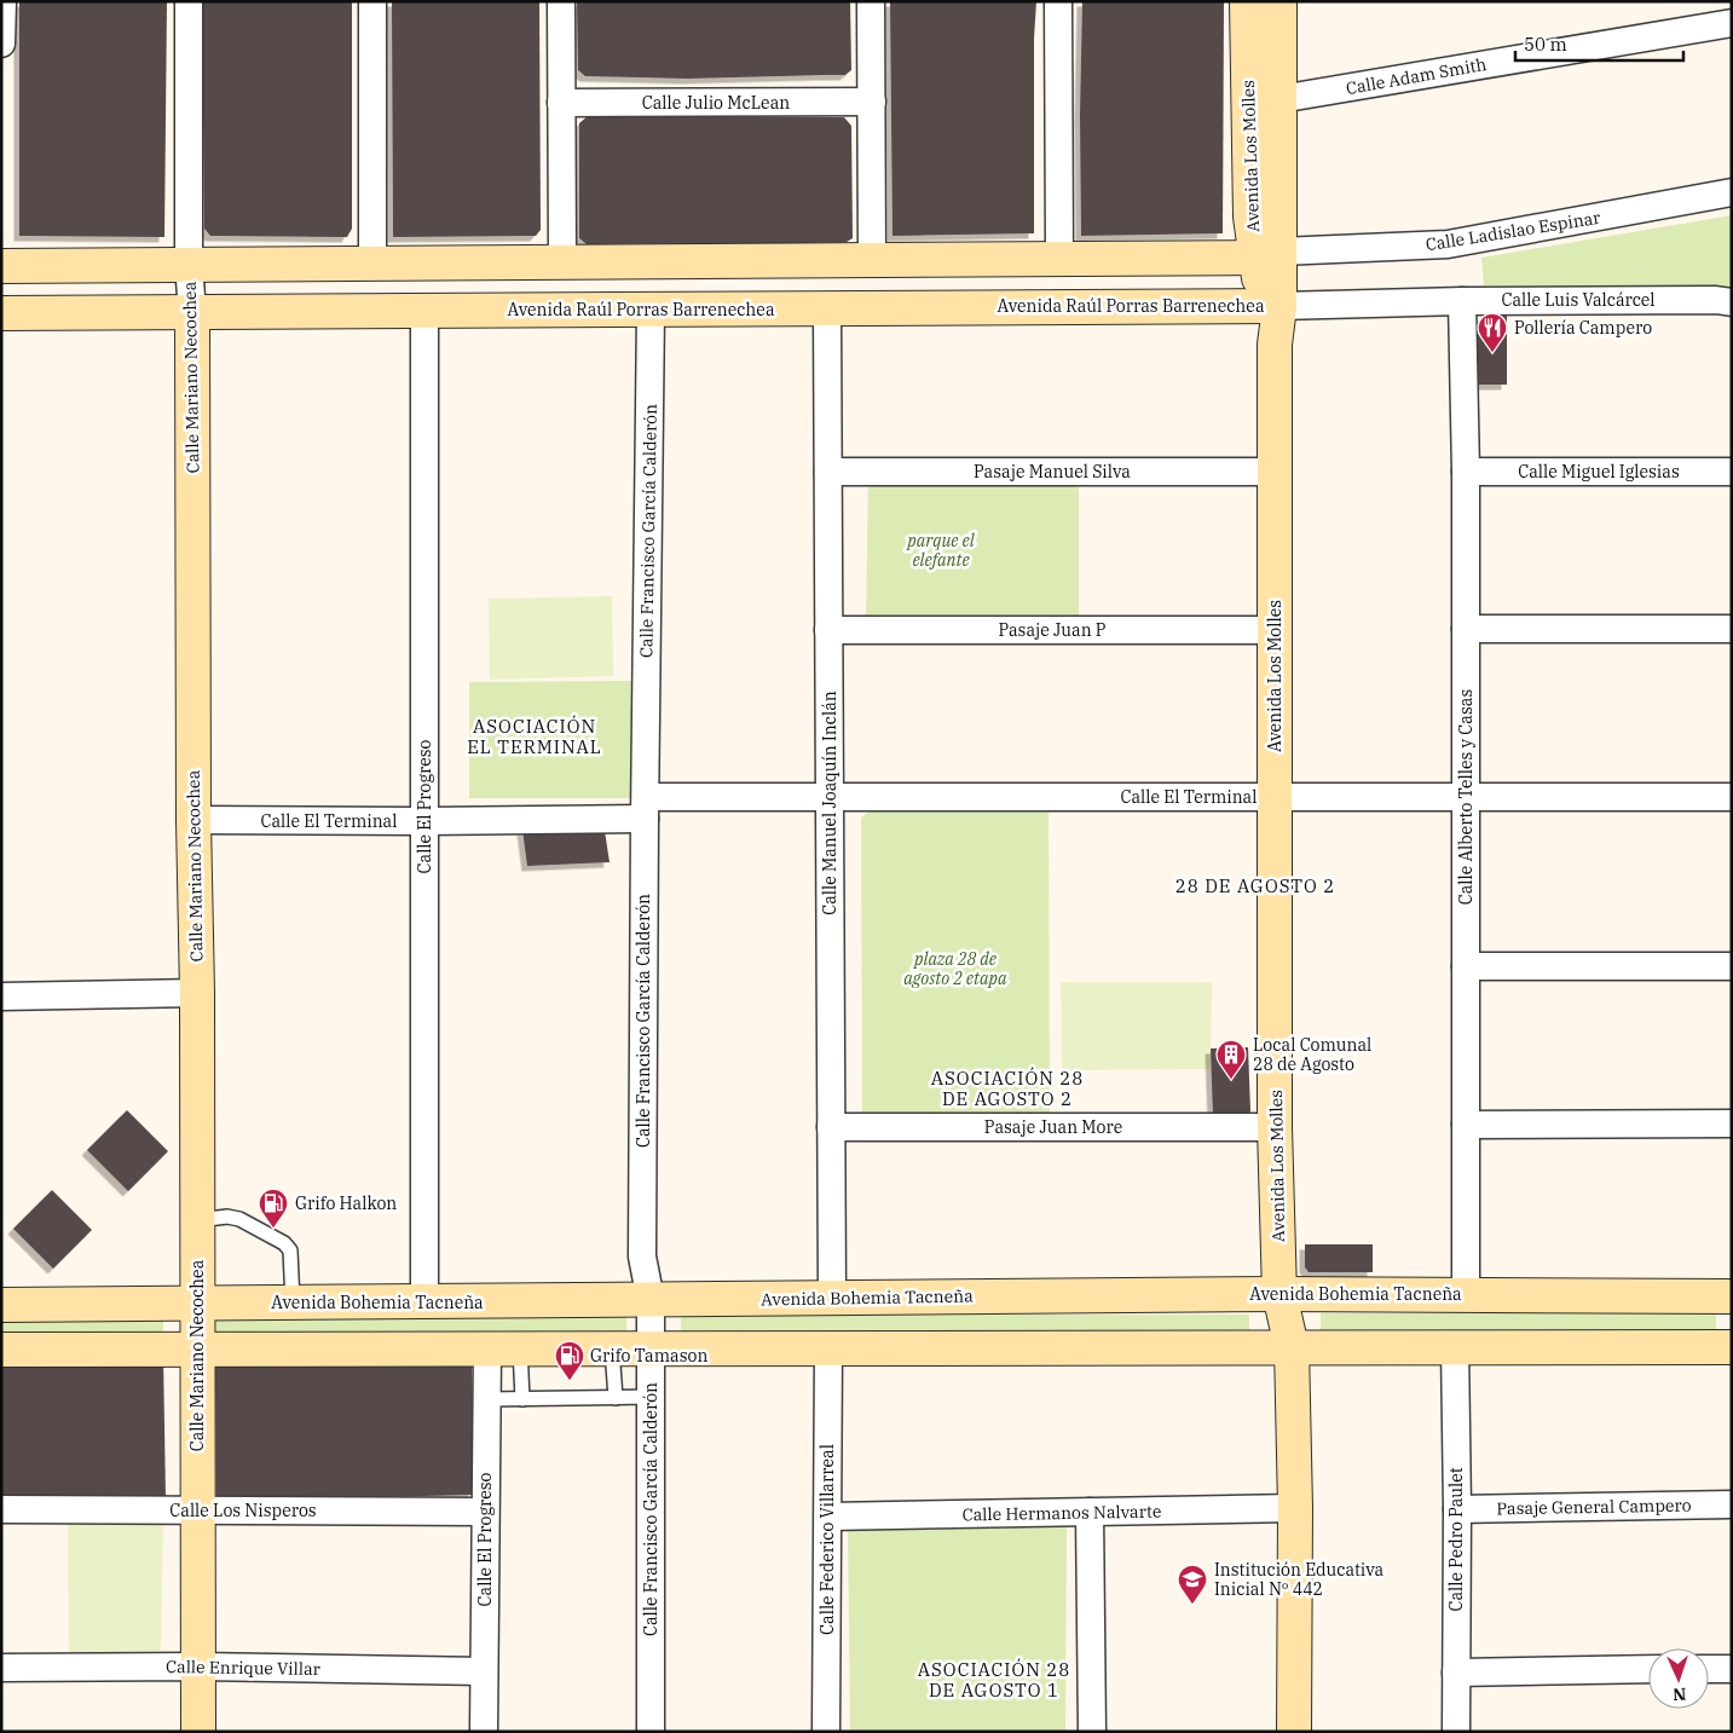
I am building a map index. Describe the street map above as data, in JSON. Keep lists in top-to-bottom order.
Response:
{
  "streets": {
    "street": [
      "Calle Adam Smith",
      "Calle Julio McLean",
      "Avenida Los Molles",
      "Calle Ladislao Espinar",
      "Calle Luis Valcárcel",
      "Avenida Raúl Porras Barrenechea",
      "Calle Mariano Necochea",
      "Pasaje Manuel Silva",
      "Calle Miguel Iglesias",
      "Calle Francisco García Calderón",
      "Pasaje Juan P",
      "Calle El Terminal",
      "Calle Alberto Telles y Casas",
      "Calle Manuel Joaquín Inclán",
      "Calle El Progreso",
      "Pasaje Juan More",
      "Avenida Bohemia Tacneña",
      "Pasaje General Campero",
      "Calle Los Nisperos",
      "Calle Hermanos Nalvarte",
      "Calle Federico Villarreal",
      "Calle Pedro Paulet",
      "Calle Enrique Villar"
    ]
  },
  "crossings": [
    ["Calle Adam Smith", "Avenida Los Molles"],
    ["Avenida Los Molles", "Calle Ladislao Espinar"],
    ["Avenida Los Molles", "Calle Luis Valcárcel"],
    ["Avenida Los Molles", "Avenida Raúl Porras Barrenechea"],
    ["Avenida Los Molles", "Pasaje Manuel Silva"],
    ["Avenida Los Molles", "Pasaje Juan P"],
    ["Avenida Los Molles", "Calle El Terminal"],
    ["Avenida Los Molles", "Pasaje Juan More"],
    ["Avenida Los Molles", "Avenida Bohemia Tacneña"],
    ["Avenida Los Molles", "Calle Hermanos Nalvarte"],
    ["Calle Luis Valcárcel", "Avenida Raúl Porras Barrenechea"],
    ["Calle Luis Valcárcel", "Calle Alberto Telles y Casas"],
    ["Avenida Raúl Porras Barrenechea", "Calle Mariano Necochea"],
    ["Avenida Raúl Porras Barrenechea", "Calle Francisco García Calderón"],
    ["Avenida Raúl Porras Barrenechea", "Calle Manuel Joaquín Inclán"],
    ["Avenida Raúl Porras Barrenechea", "Calle El Progreso"],
    ["Calle Mariano Necochea", "Calle El Terminal"],
    ["Calle Mariano Necochea", "Avenida Bohemia Tacneña"],
    ["Calle Mariano Necochea", "Calle Los Nisperos"],
    ["Calle Mariano Necochea", "Calle Enrique Villar"],
    ["Pasaje Manuel Silva", "Calle Manuel Joaquín Inclán"],
    ["Calle Miguel Iglesias", "Calle Alberto Telles y Casas"],
    ["Calle Francisco García Calderón", "Calle El Terminal"],
    ["Calle Francisco García Calderón", "Avenida Bohemia Tacneña"],
    ["Pasaje Juan P", "Calle Manuel Joaquín Inclán"],
    ["Calle El Terminal", "Calle Alberto Telles y Casas"],
    ["Calle El Terminal", "Calle Manuel Joaquín Inclán"],
    ["Calle El Terminal", "Calle El Progreso"],
    ["Calle Alberto Telles y Casas", "Avenida Bohemia Tacneña"],
    ["Calle Manuel Joaquín Inclán", "Pasaje Juan More"],
    ["Calle Manuel Joaquín Inclán", "Avenida Bohemia Tacneña"],
    ["Calle El Progreso", "Avenida Bohemia Tacneña"],
    ["Calle El Progreso", "Calle Los Nisperos"],
    ["Calle El Progreso", "Calle Enrique Villar"],
    ["Pasaje General Campero", "Calle Pedro Paulet"],
    ["Calle Hermanos Nalvarte", "Calle Federico Villarreal"]
  ],
  "districts": [
    "ASOCIACIÓN EL TERMINAL",
    "28 DE AGOSTO 2",
    "ASOCIACIÓN 28 DE AGOSTO 2",
    "ASOCIACIÓN 28 DE AGOSTO 1"
  ],
  "parks": ["parque el elefante", "plaza 28 de agosto 2 etapa"],
  "places": {
    "restaurant": ["Pollería Campero"],
    "building": ["Local Comunal 28 de Agosto"],
    "fuel station": ["Grifo Halkon", "Grifo Tamason"],
    "school or university": ["Institución Educativa Inicial Nº 442"]
  },
  "scale_bar": "50 m",
  "north": "bottom"
}
